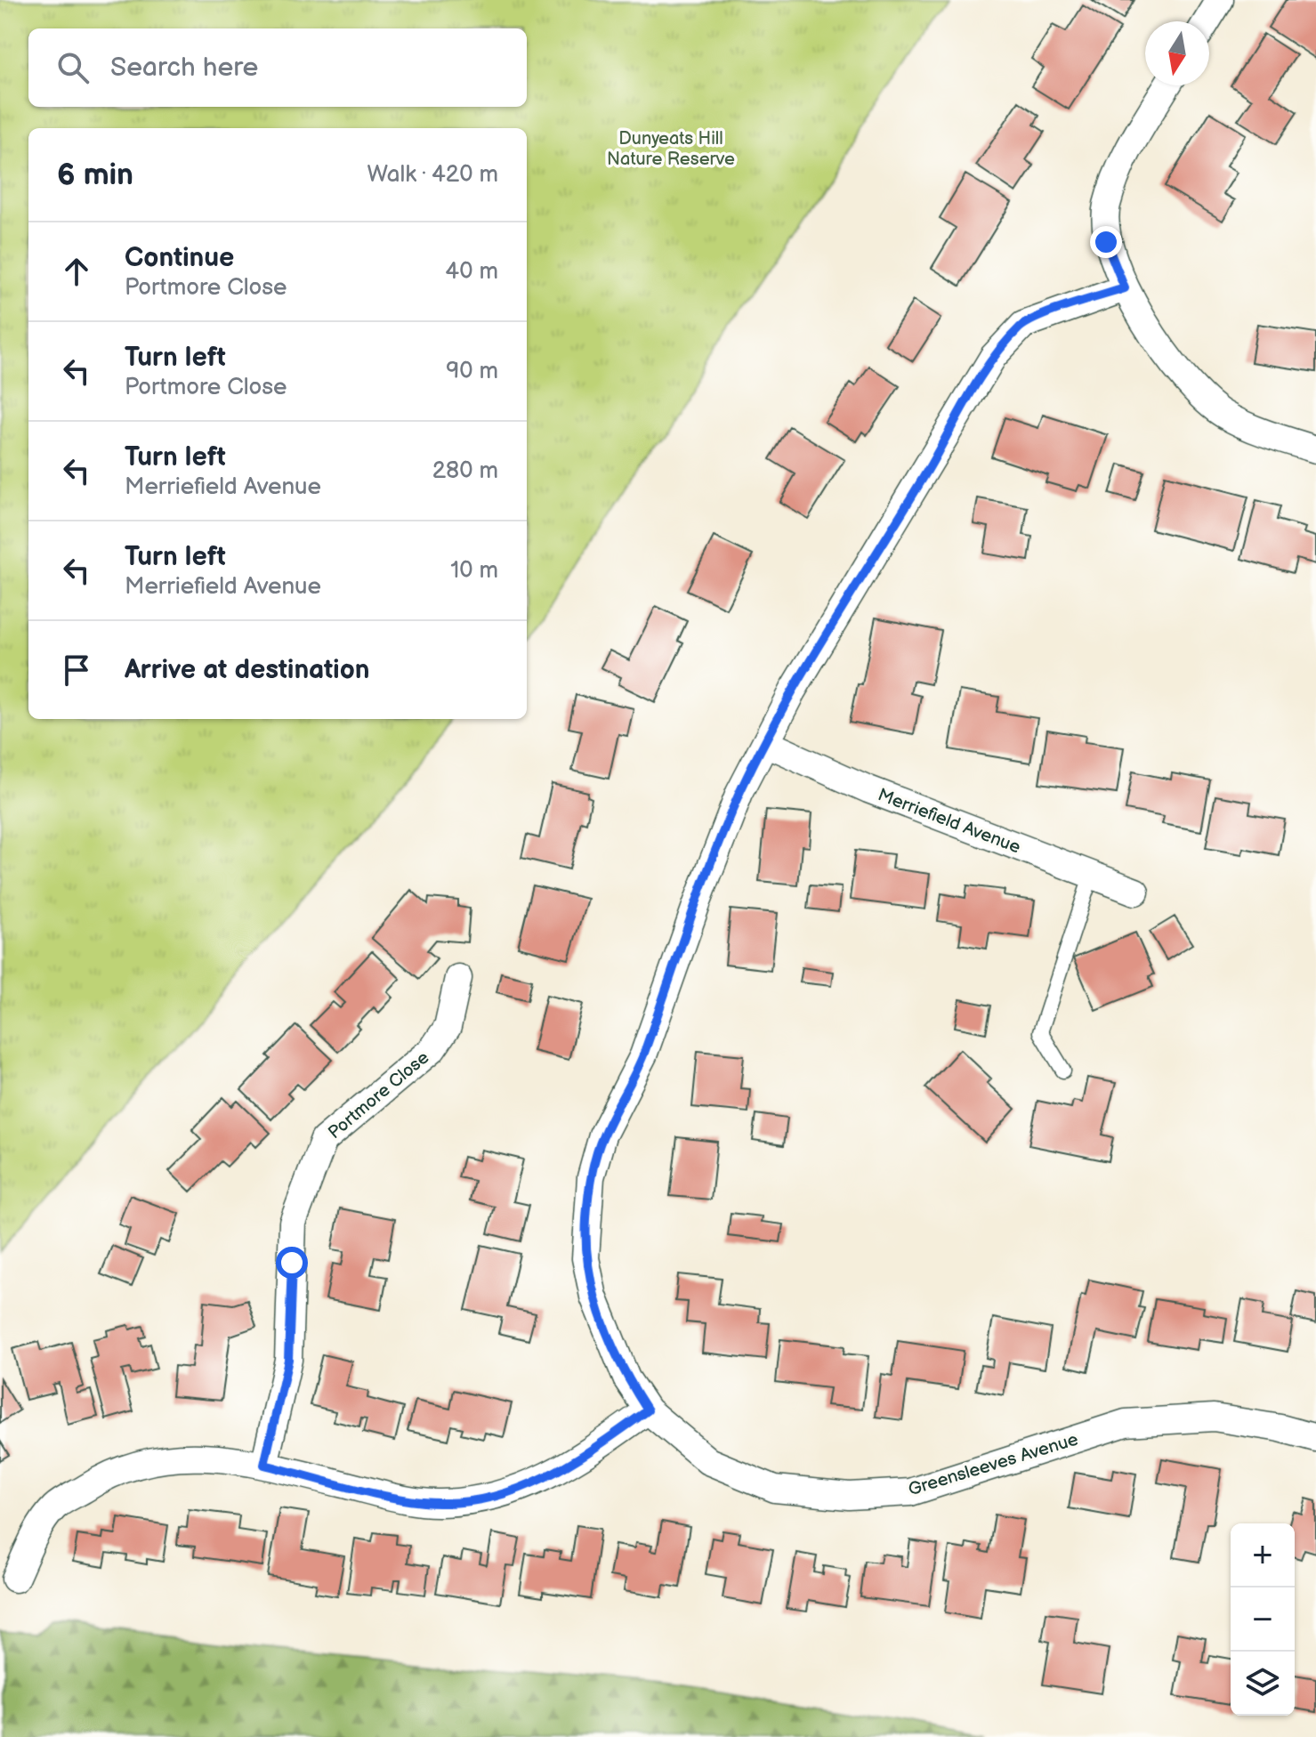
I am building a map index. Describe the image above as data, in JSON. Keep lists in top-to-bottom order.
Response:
{
  "streets": {
    "street": ["Merriefield Avenue", "Portmore Close", "Greensleeves Avenue"]
  },
  "parks": ["Dunyeats Hill Nature Reserve"],
  "north": "bottom",
  "page": {
    "search": "Search here",
    "heading": ["6 min", "Walk · 420 m"],
    "list": [
      ["Continue", "Portmore Close", "40 m"],
      ["Turn left", "Portmore Close", "90 m"],
      ["Turn left", "Merriefield Avenue", "280 m"],
      ["Turn left", "Merriefield Avenue", "10 m"],
      "Arrive at destination"
    ],
    "map_buttons": ["+", "−"]
  }
}
